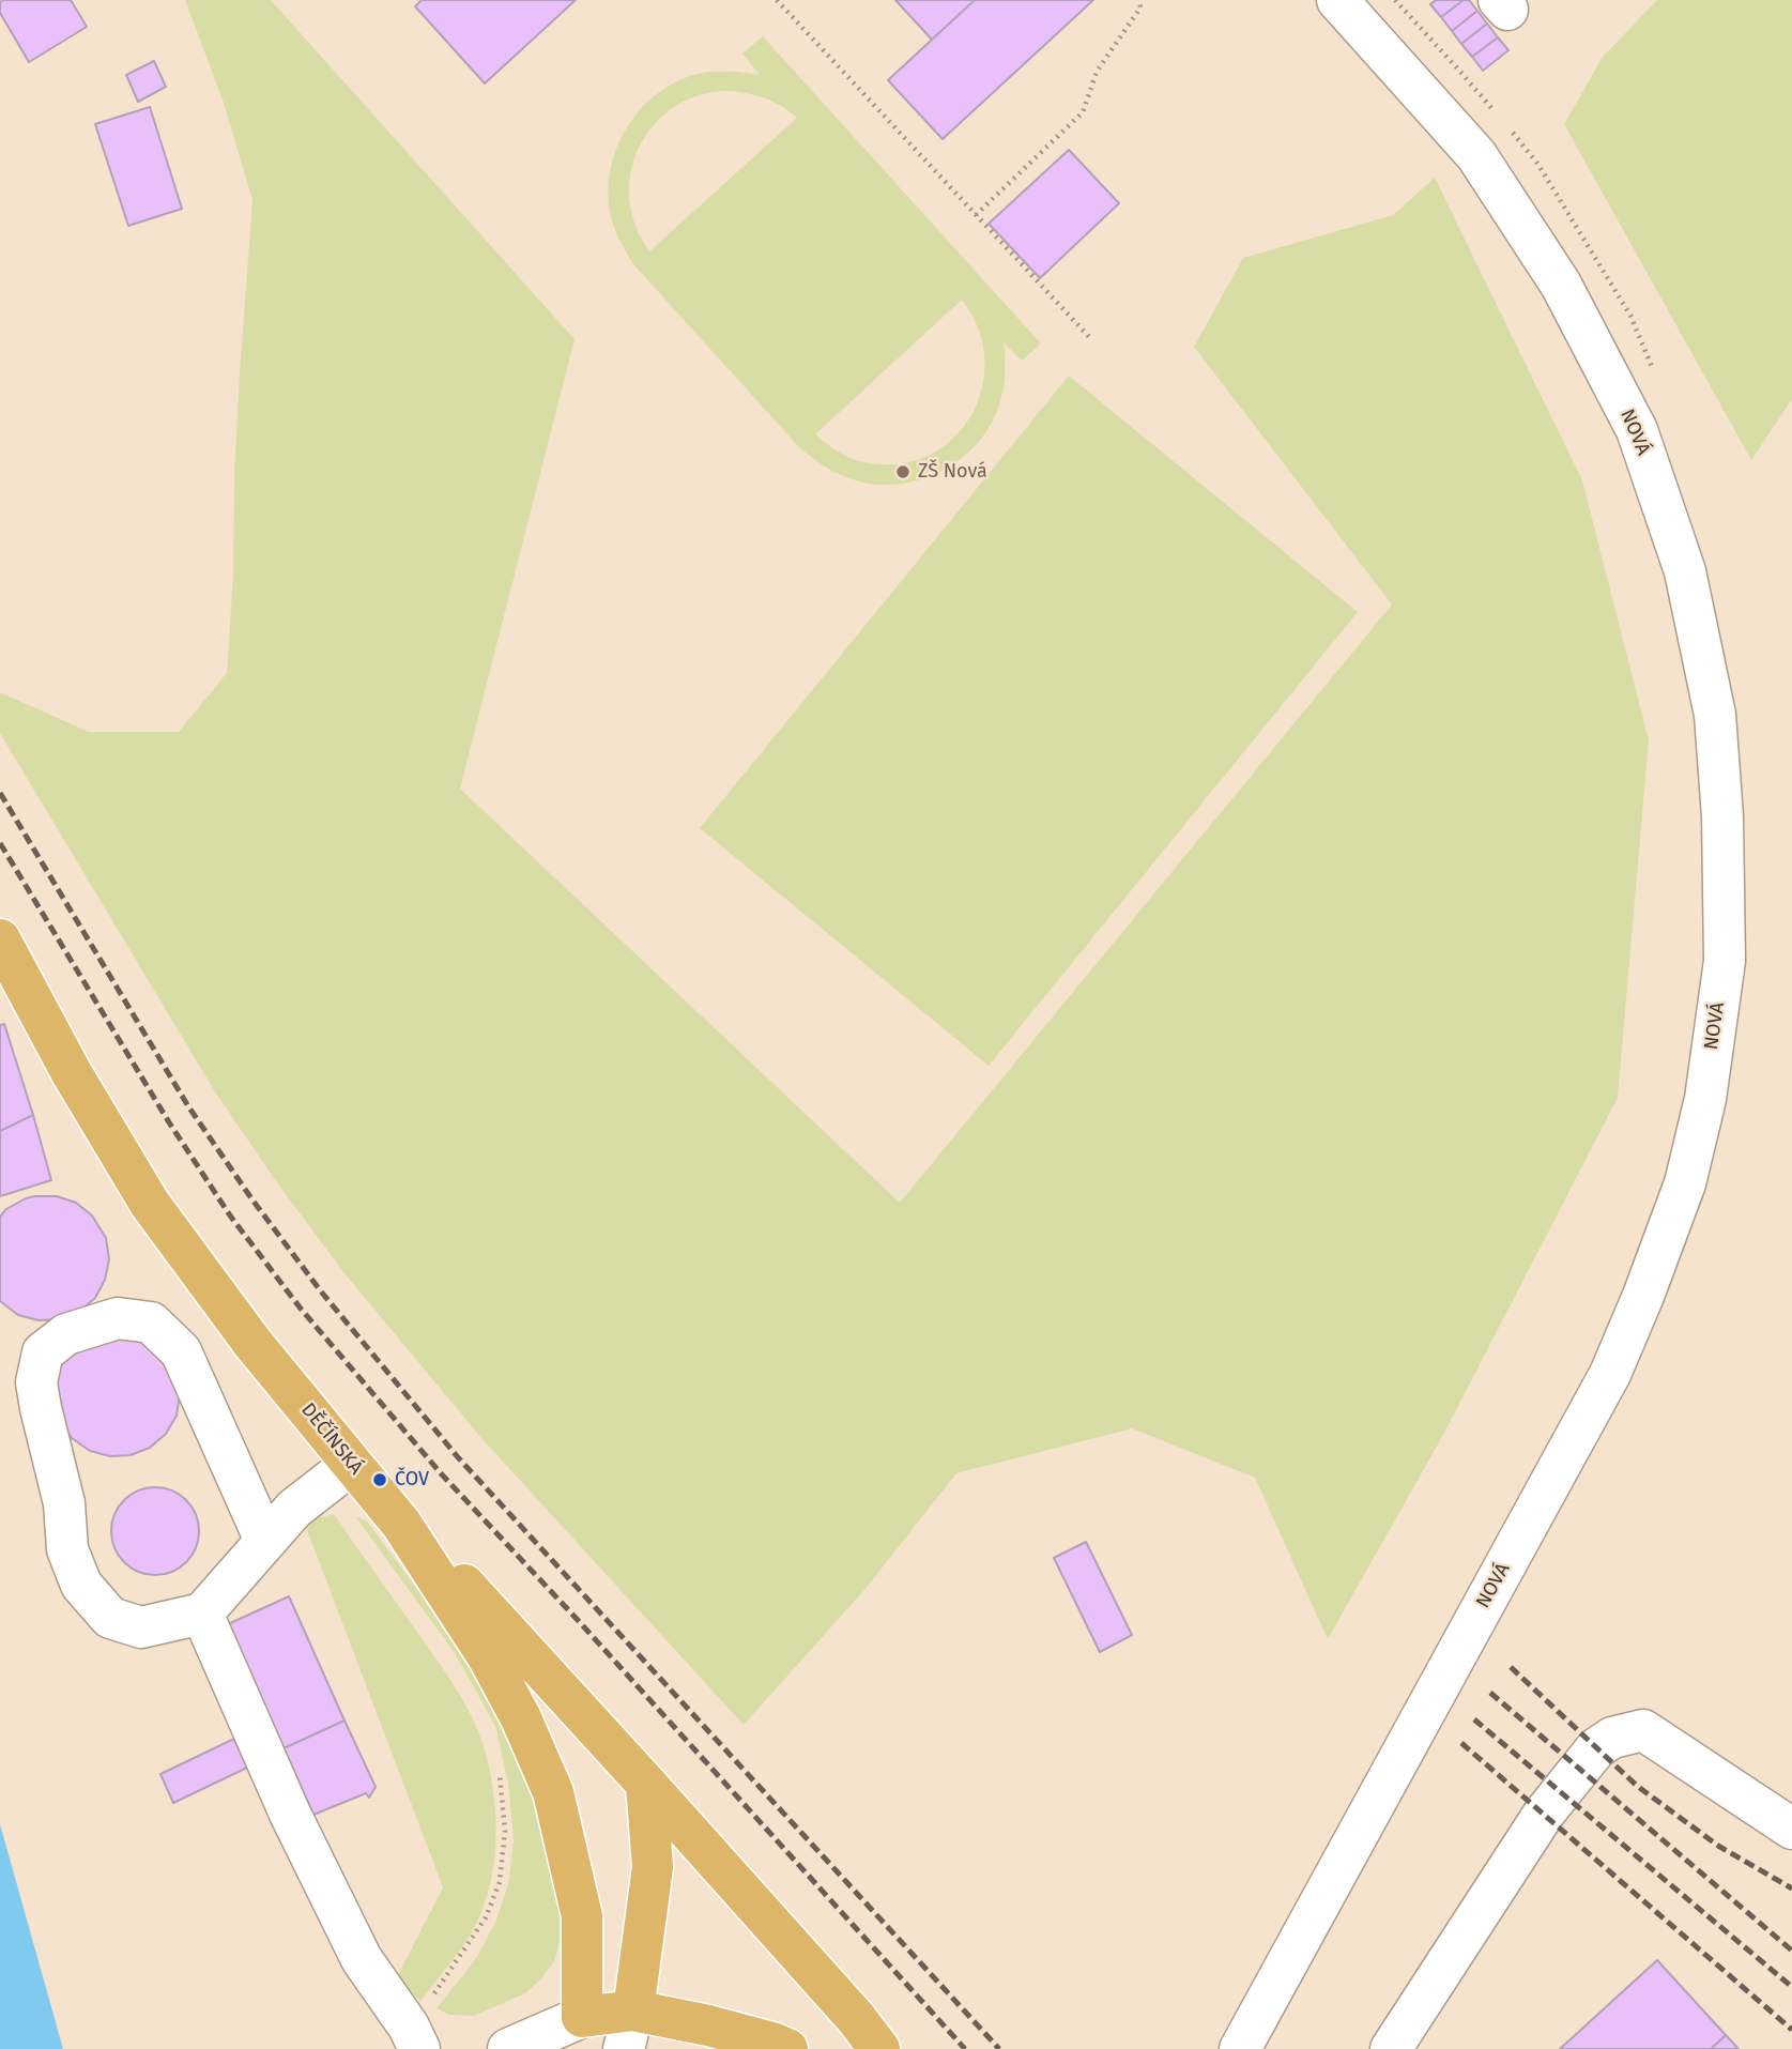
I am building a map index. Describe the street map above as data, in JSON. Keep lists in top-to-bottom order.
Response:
{
  "streets": {
    "main road": ["DĚČÍNSKÁ"],
    "street": ["NOVÁ"]
  },
  "places": ["ZŠ Nová", "ČOV"]
}
